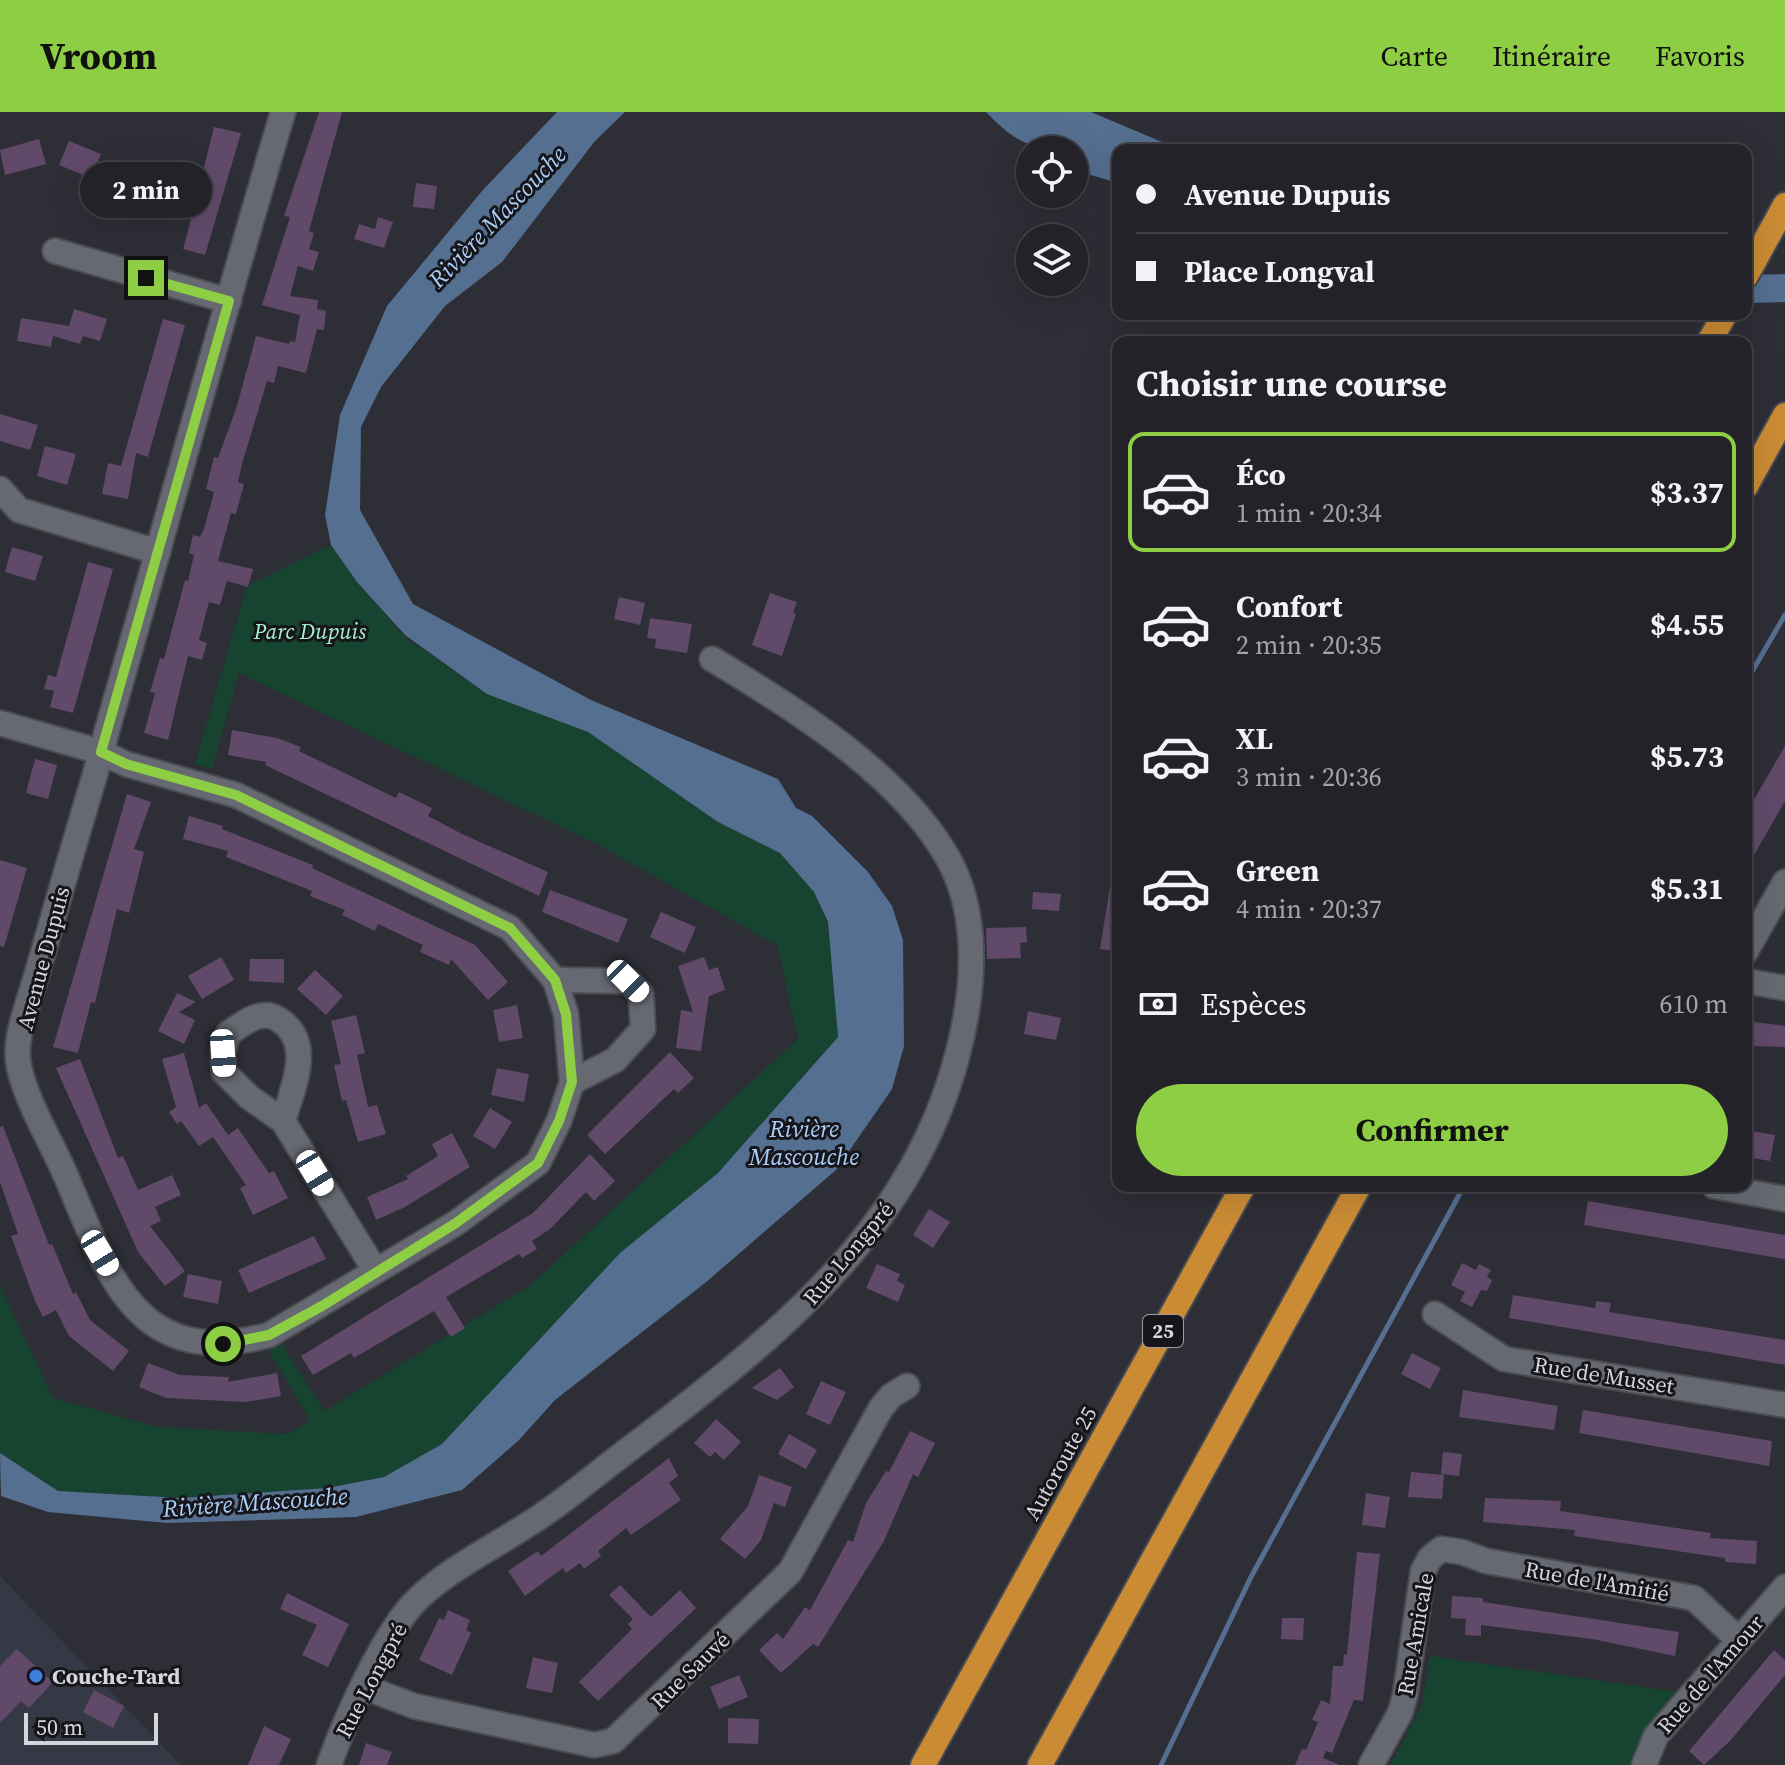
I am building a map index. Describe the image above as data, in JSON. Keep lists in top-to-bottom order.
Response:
{
  "streets": {
    "highway": ["25", "Autoroute 25"],
    "street": [
      "Avenue Dupuis",
      "Rue Longpré",
      "Rue de Musset",
      "Rue de l'Amitié",
      "Rue Amicale",
      "Rue Sauvé",
      "Rue de l'Amour"
    ]
  },
  "crossings": [
    ["Rue Longpré", "Rue Sauvé"],
    ["Rue de l'Amitié", "Rue Amicale"],
    ["Rue de l'Amitié", "Rue de l'Amour"]
  ],
  "water": ["Rivière Mascouche"],
  "parks": ["Parc Dupuis"],
  "places": ["Couche-Tard"],
  "scale_bar": "50 m",
  "page": {
    "header": "Vroom",
    "nav": ["Carte", "Itinéraire", "Favoris"],
    "banner": ["Avenue Dupuis", "Place Longval"],
    "bubble": "2 min",
    "heading": "Choisir une course",
    "list": [
      {
        "name": "Éco",
        "note": "1 min · 20:34",
        "value": "$3.37"
      },
      {
        "name": "Confort",
        "note": "2 min · 20:35",
        "value": "$4.55"
      },
      {
        "name": "XL",
        "note": "3 min · 20:36",
        "value": "$5.73"
      },
      {
        "name": "Green",
        "note": "4 min · 20:37",
        "value": "$5.31"
      }
    ],
    "pay": ["Espèces", "610 m"],
    "buttons": "Confirmer",
    "scale": "50 m"
  }
}
